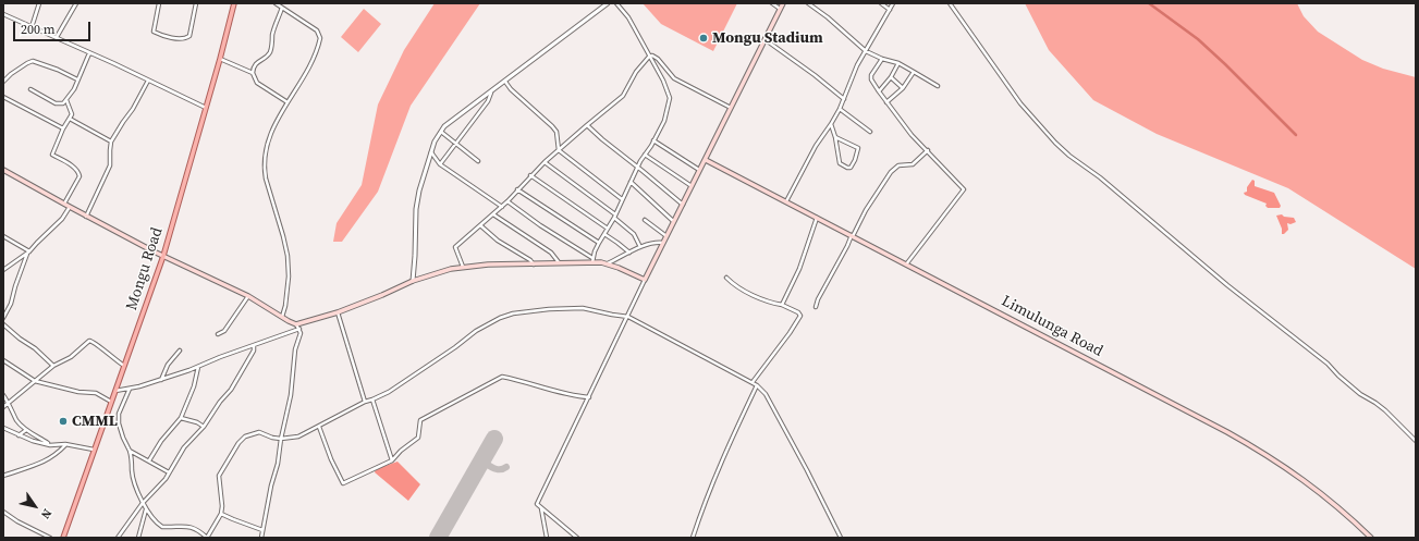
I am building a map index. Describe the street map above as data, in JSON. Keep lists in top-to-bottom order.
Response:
{
  "streets": {
    "main road": ["Mongu Road", "Limulunga Road"]
  },
  "places": ["Mongu Stadium", "CMML"],
  "scale_bar": "200 m",
  "north": "bottom right"
}
